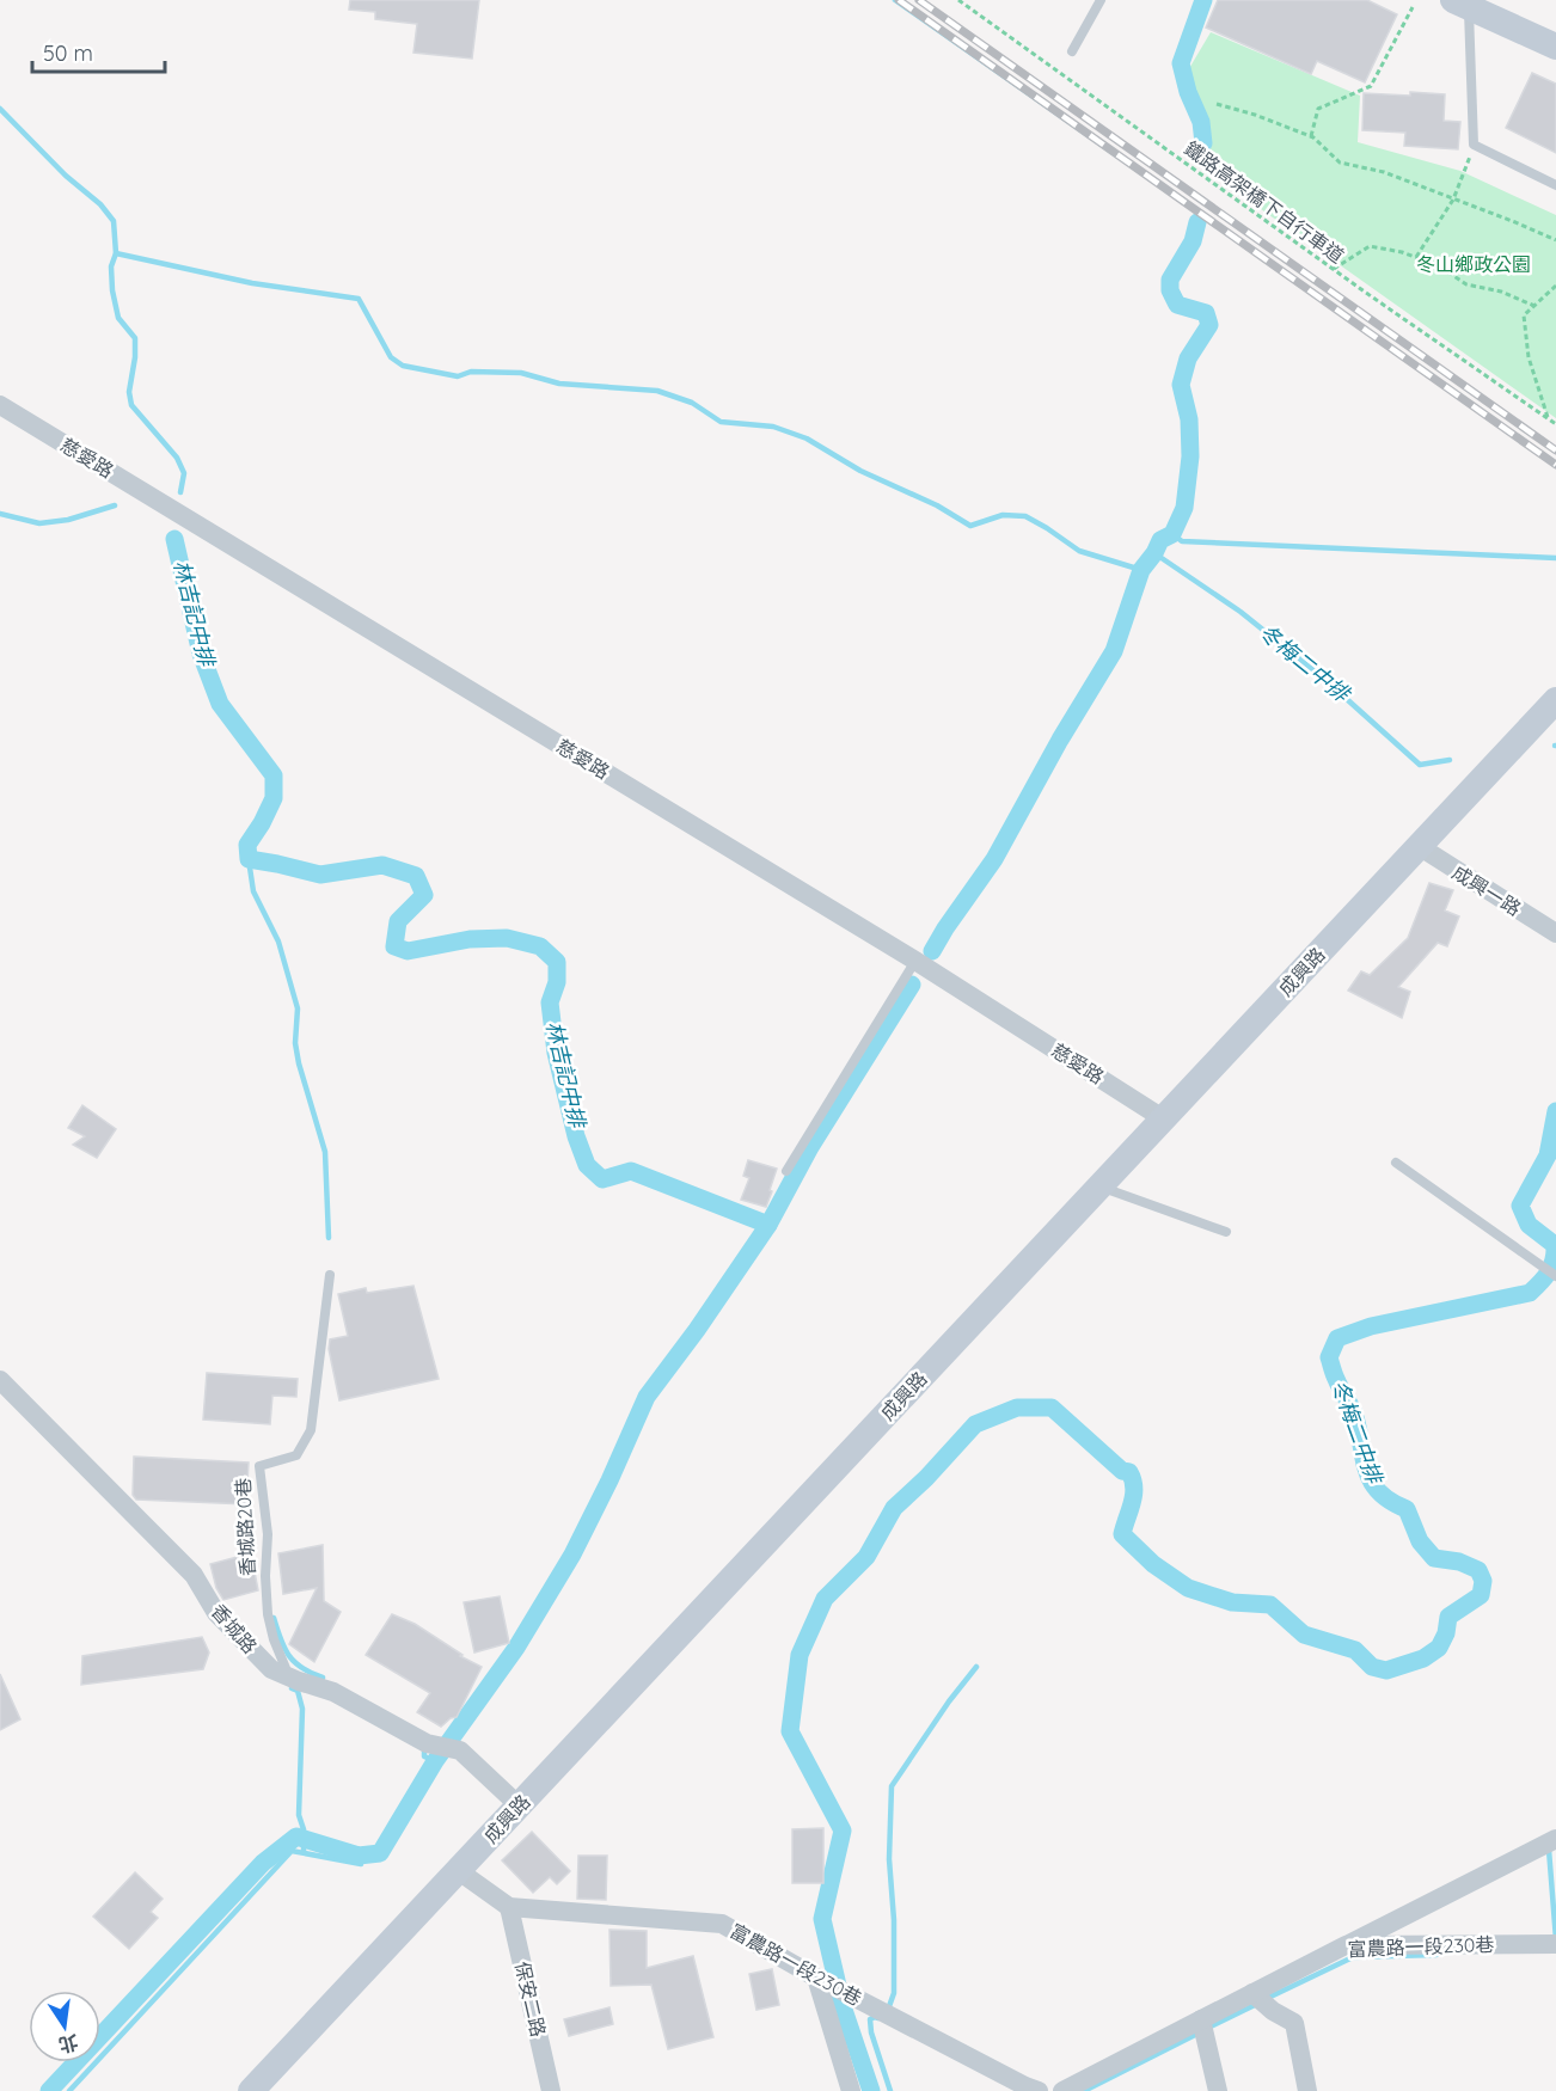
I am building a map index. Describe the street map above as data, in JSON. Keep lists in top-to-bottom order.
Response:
{
  "streets": {
    "street": [
      "慈愛路",
      "成興一路",
      "成興路",
      "香城路",
      "富農路一段230巷",
      "保安二路"
    ],
    "lane": ["香城路20巷"],
    "path": ["鐵路高架橋下自行車道"]
  },
  "crossings": [
    ["慈愛路", "成興路"],
    ["成興一路", "成興路"],
    ["成興路", "香城路"],
    ["香城路20巷", "香城路"],
    ["富農路一段230巷", "保安二路"]
  ],
  "water": ["林吉記中排", "冬梅二中排"],
  "parks": ["冬山鄉政公園"],
  "scale_bar": "50 m",
  "north": "bottom"
}
